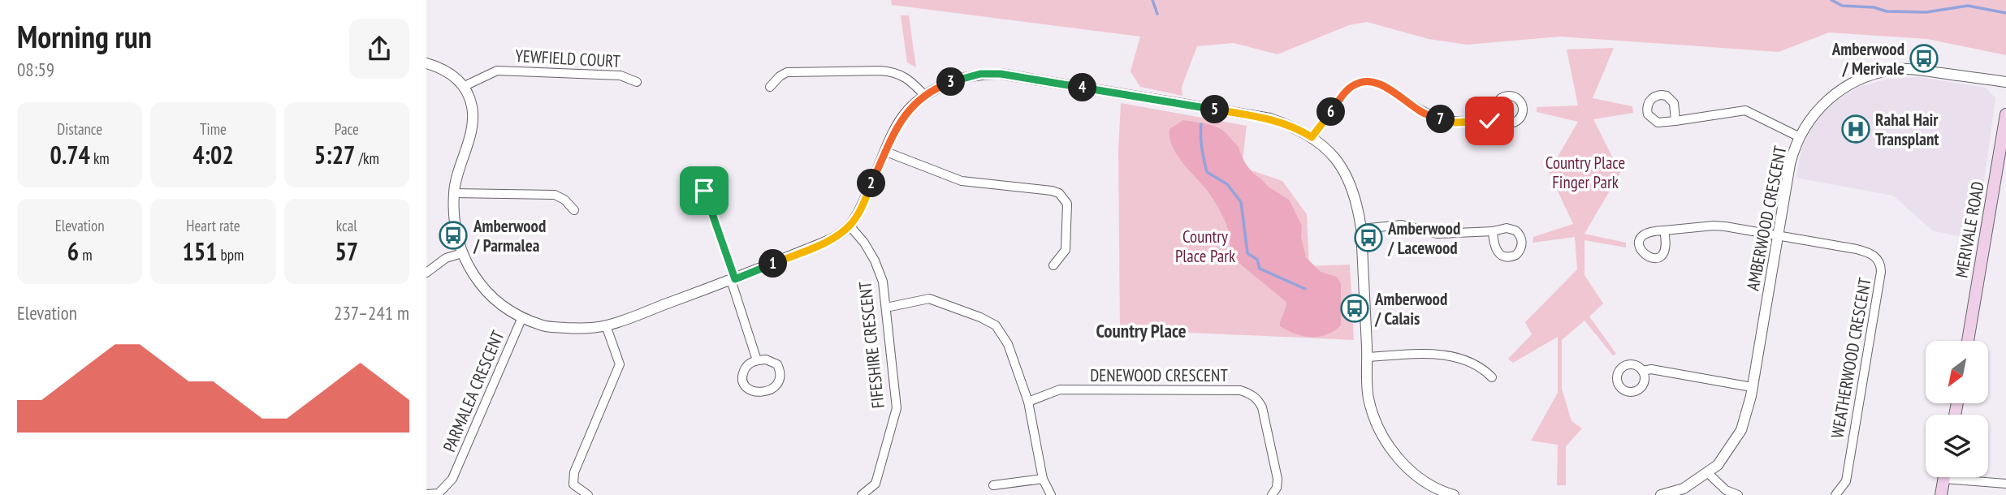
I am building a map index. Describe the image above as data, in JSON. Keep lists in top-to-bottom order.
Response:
{
  "streets": {
    "main road": ["MERIVALE ROAD"],
    "street": [
      "YEWFIELD COURT",
      "AMBERWOOD CRESCENT",
      "FIFESHIRE CRESCENT",
      "WEATHERWOOD CRESCENT",
      "DENEWOOD CRESCENT",
      "PARMALEA CRESCENT"
    ]
  },
  "crossings": [
    ["AMBERWOOD CRESCENT", "WEATHERWOOD CRESCENT"]
  ],
  "districts": ["Country Place"],
  "parks": ["Country Place Finger Park", "Country Place Park"],
  "places": {
    "bus stop": [
      "Amberwood / Merivale",
      "Amberwood / Parmalea",
      "Amberwood / Lacewood",
      "Amberwood / Calais"
    ],
    "hospital": ["Rahal Hair Transplant"]
  },
  "north": "bottom left",
  "page": {
    "heading": ["Morning run", "08:59"],
    "pins": [
      "3",
      "4",
      "5",
      "6",
      "7",
      "2",
      "1"
    ],
    "stats": [
      ["Distance", "0.74 km"],
      ["Time", "4:02"],
      ["Pace", "5:27 /km"],
      ["Elevation", "6 m"],
      ["Heart rate", "151 bpm"],
      ["kcal", "57"]
    ],
    "chart": ["Elevation", "237–241 m"]
  }
}
